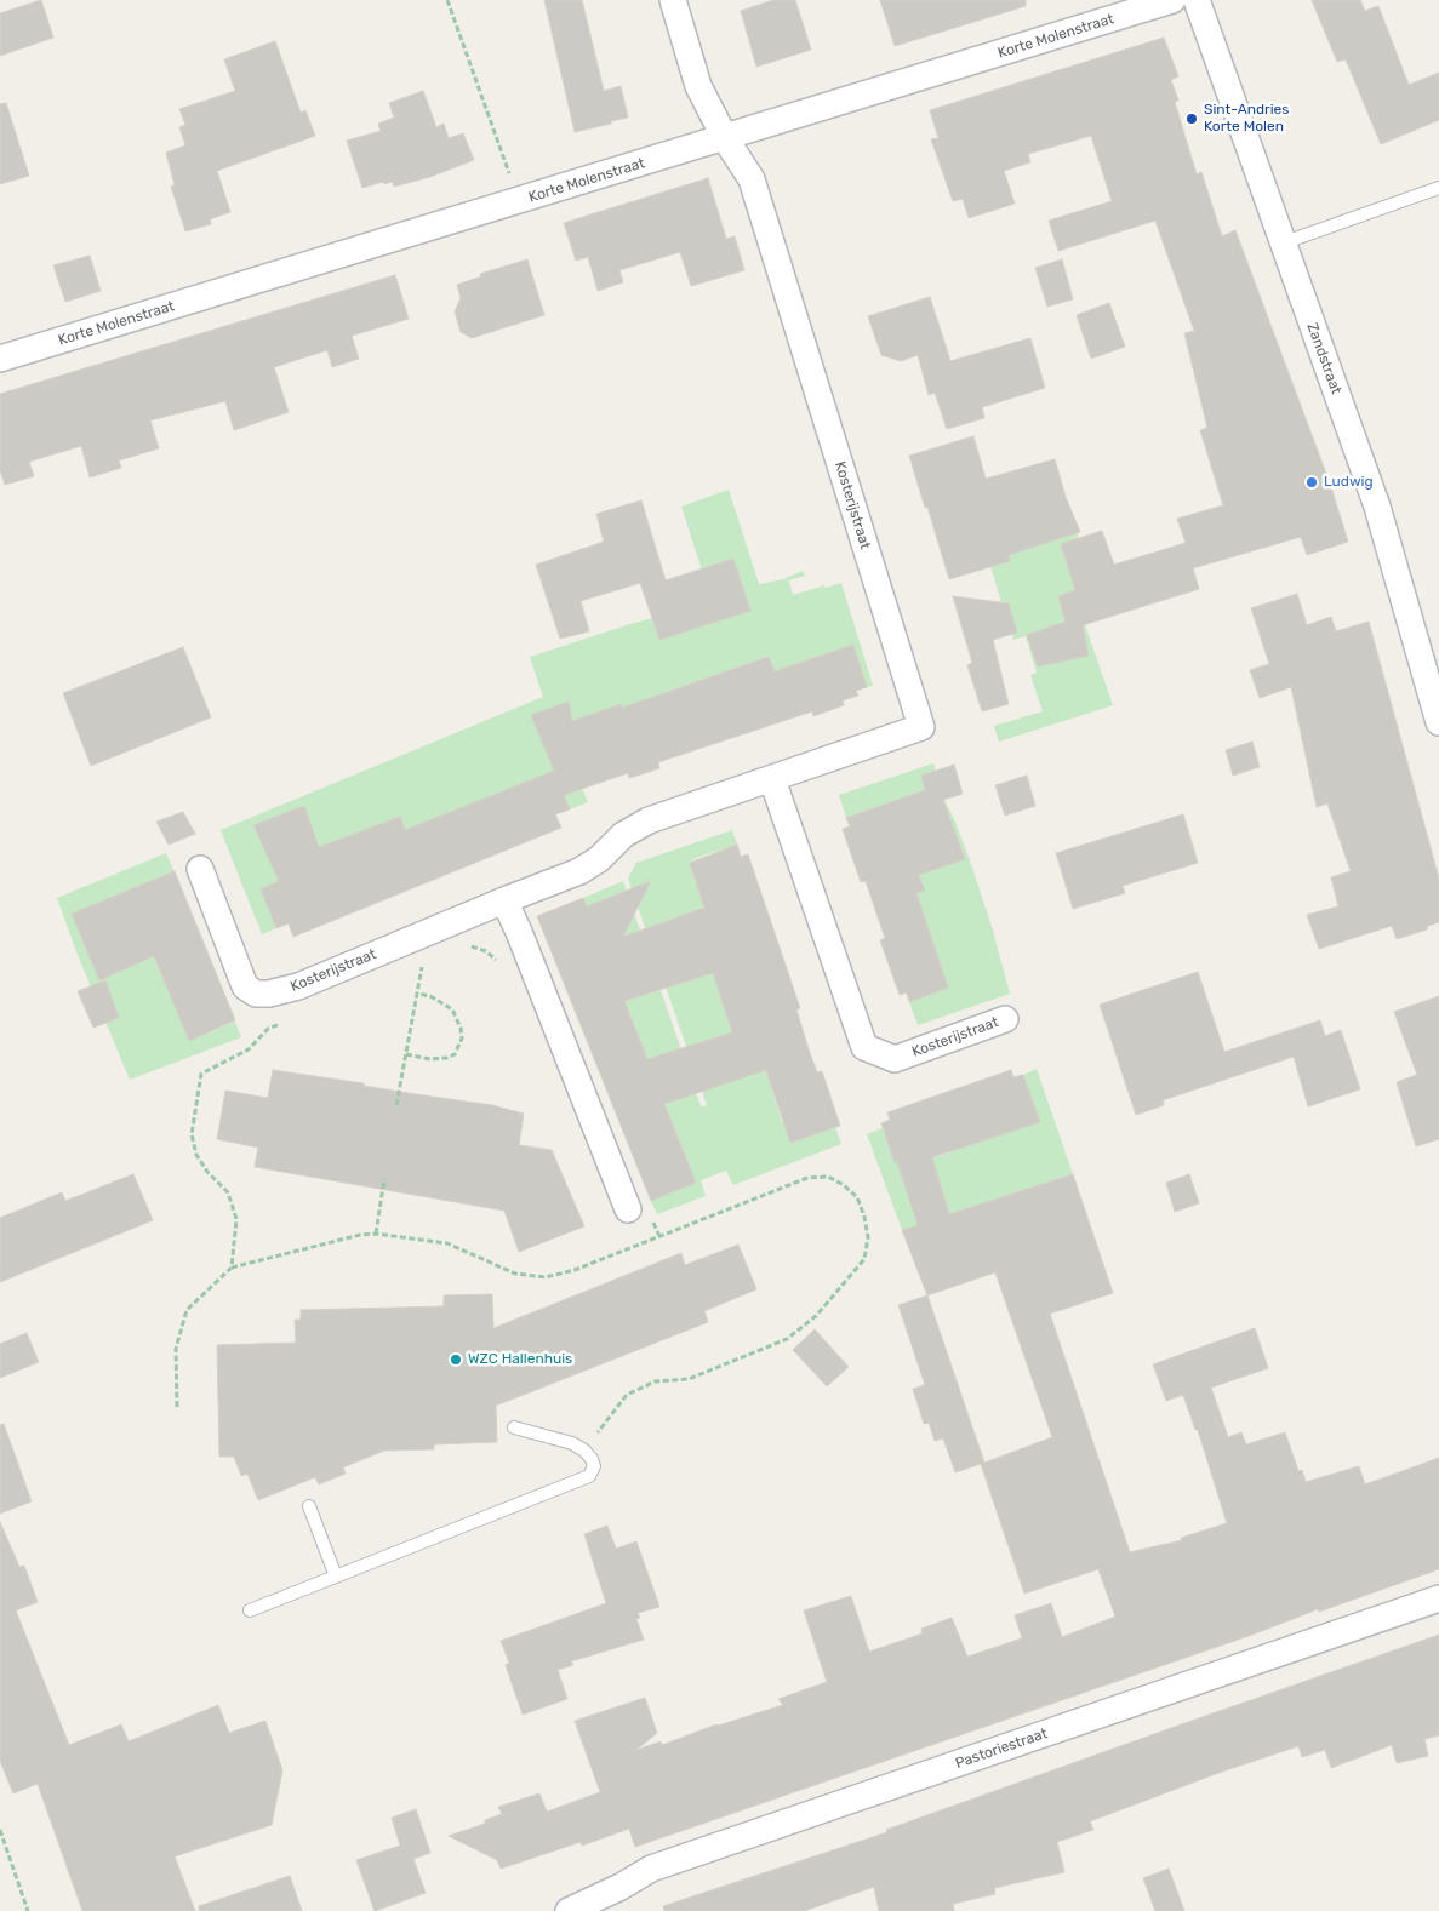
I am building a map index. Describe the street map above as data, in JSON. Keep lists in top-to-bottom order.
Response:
{
  "streets": {
    "street": [
      "Korte Molenstraat",
      "Zandstraat",
      "Kosterijstraat",
      "Pastoriestraat"
    ]
  },
  "crossings": [
    ["Korte Molenstraat", "Kosterijstraat"]
  ],
  "places": ["Sint-Andries Korte Molen", "Ludwig", "WZC Hallenhuis"]
}
